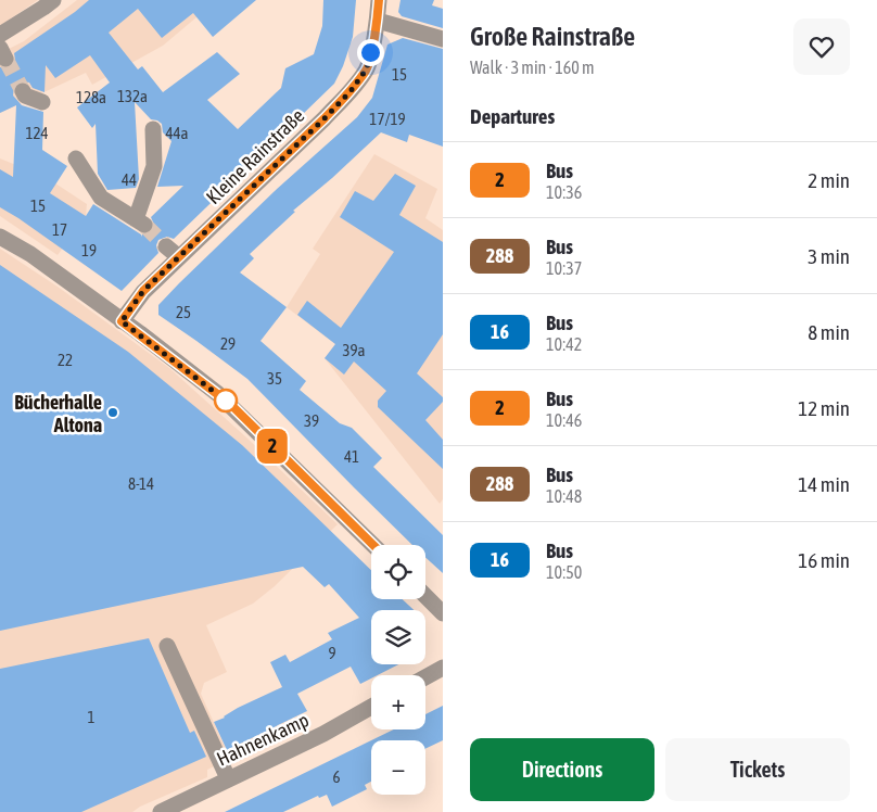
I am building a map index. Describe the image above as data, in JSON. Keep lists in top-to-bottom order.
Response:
{
  "streets": {
    "street": ["Kleine Rainstraße", "Hahnenkamp"]
  },
  "places": ["Bücherhalle Altona"],
  "lines": ["bus line 2"],
  "house_numbers": [
    "15",
    "132a",
    "128a",
    "17/19",
    "124",
    "44a",
    "44",
    "15",
    "17",
    "19",
    "25",
    "29",
    "39a",
    "22",
    "35",
    "39",
    "41",
    "8-14",
    "9",
    "1",
    "6"
  ],
  "page": {
    "on_map": "2",
    "heading": [
      ["Große Rainstraße", "Walk · 3 min · 160 m"],
      "Departures"
    ],
    "list": [
      {
        "mark": "2",
        "name": "Bus",
        "note": "10:36",
        "value": "2 min"
      },
      {
        "mark": "288",
        "name": "Bus",
        "note": "10:37",
        "value": "3 min"
      },
      {
        "mark": "16",
        "name": "Bus",
        "note": "10:42",
        "value": "8 min"
      },
      {
        "mark": "2",
        "name": "Bus",
        "note": "10:46",
        "value": "12 min"
      },
      {
        "mark": "288",
        "name": "Bus",
        "note": "10:48",
        "value": "14 min"
      },
      {
        "mark": "16",
        "name": "Bus",
        "note": "10:50",
        "value": "16 min"
      }
    ],
    "map_buttons": ["+", "−"],
    "buttons": ["Directions", "Tickets"]
  }
}
